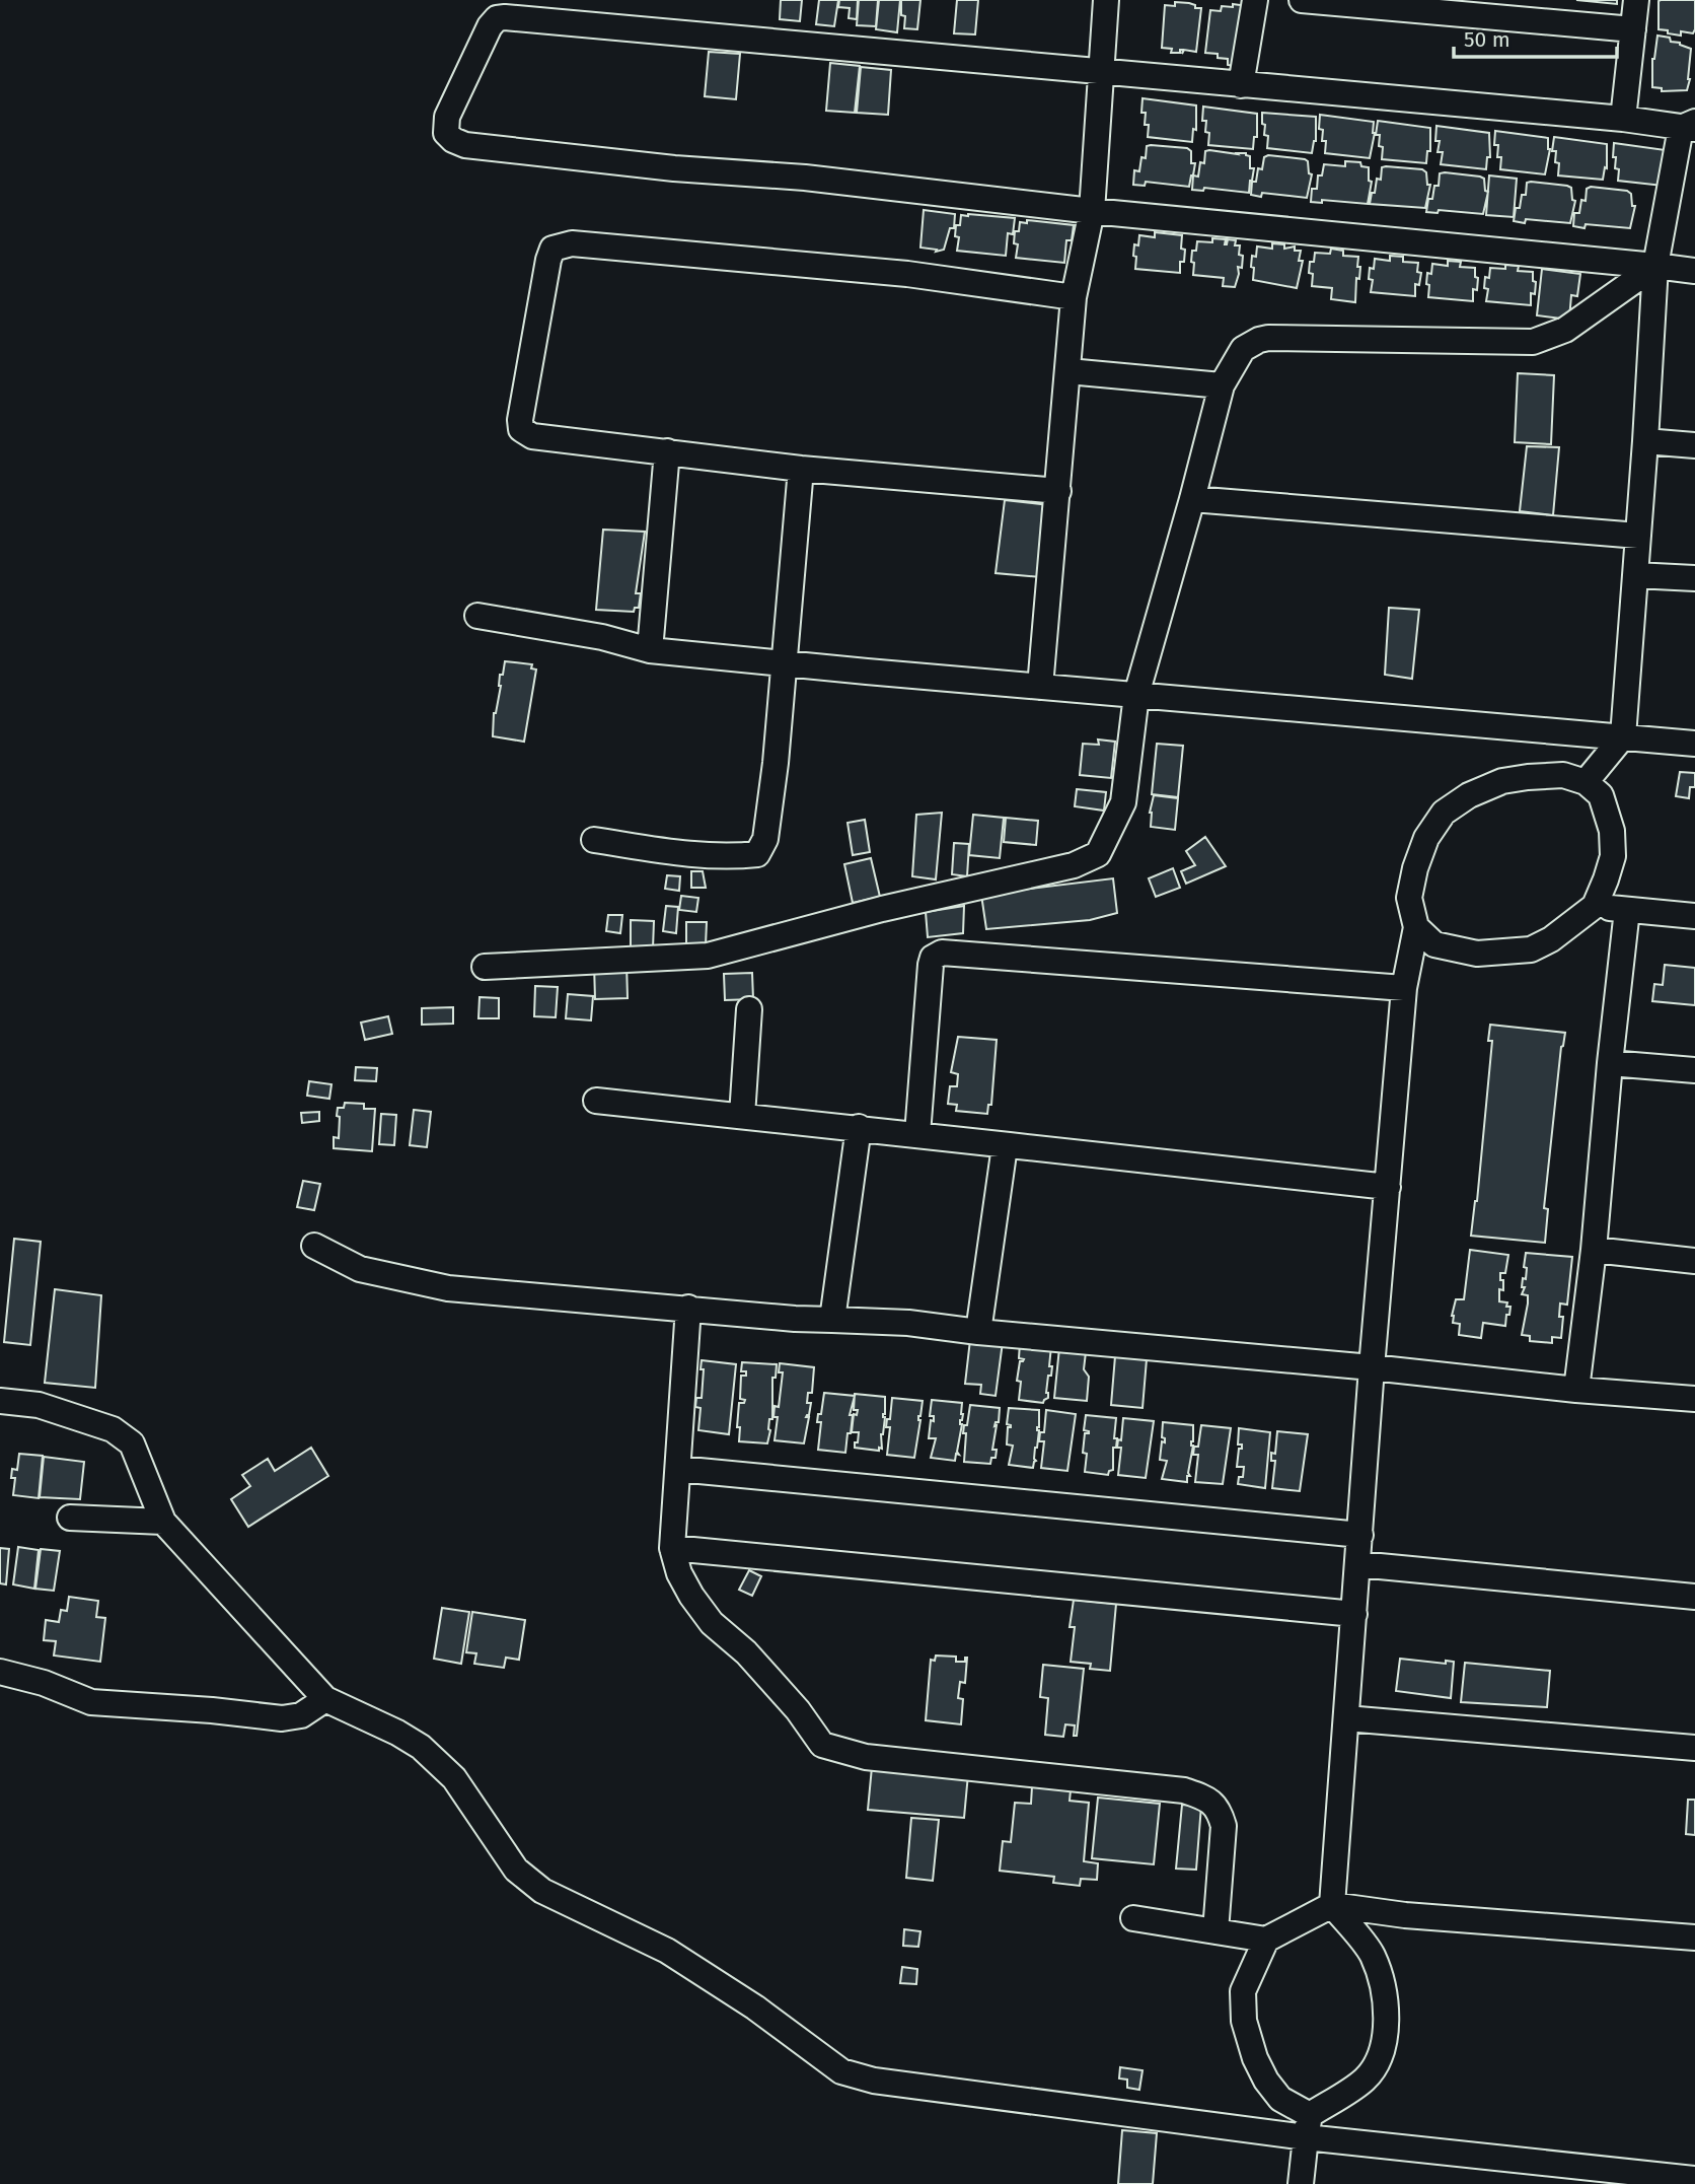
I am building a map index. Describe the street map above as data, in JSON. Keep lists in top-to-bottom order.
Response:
{
  "scale_bar": "50 m"
}
